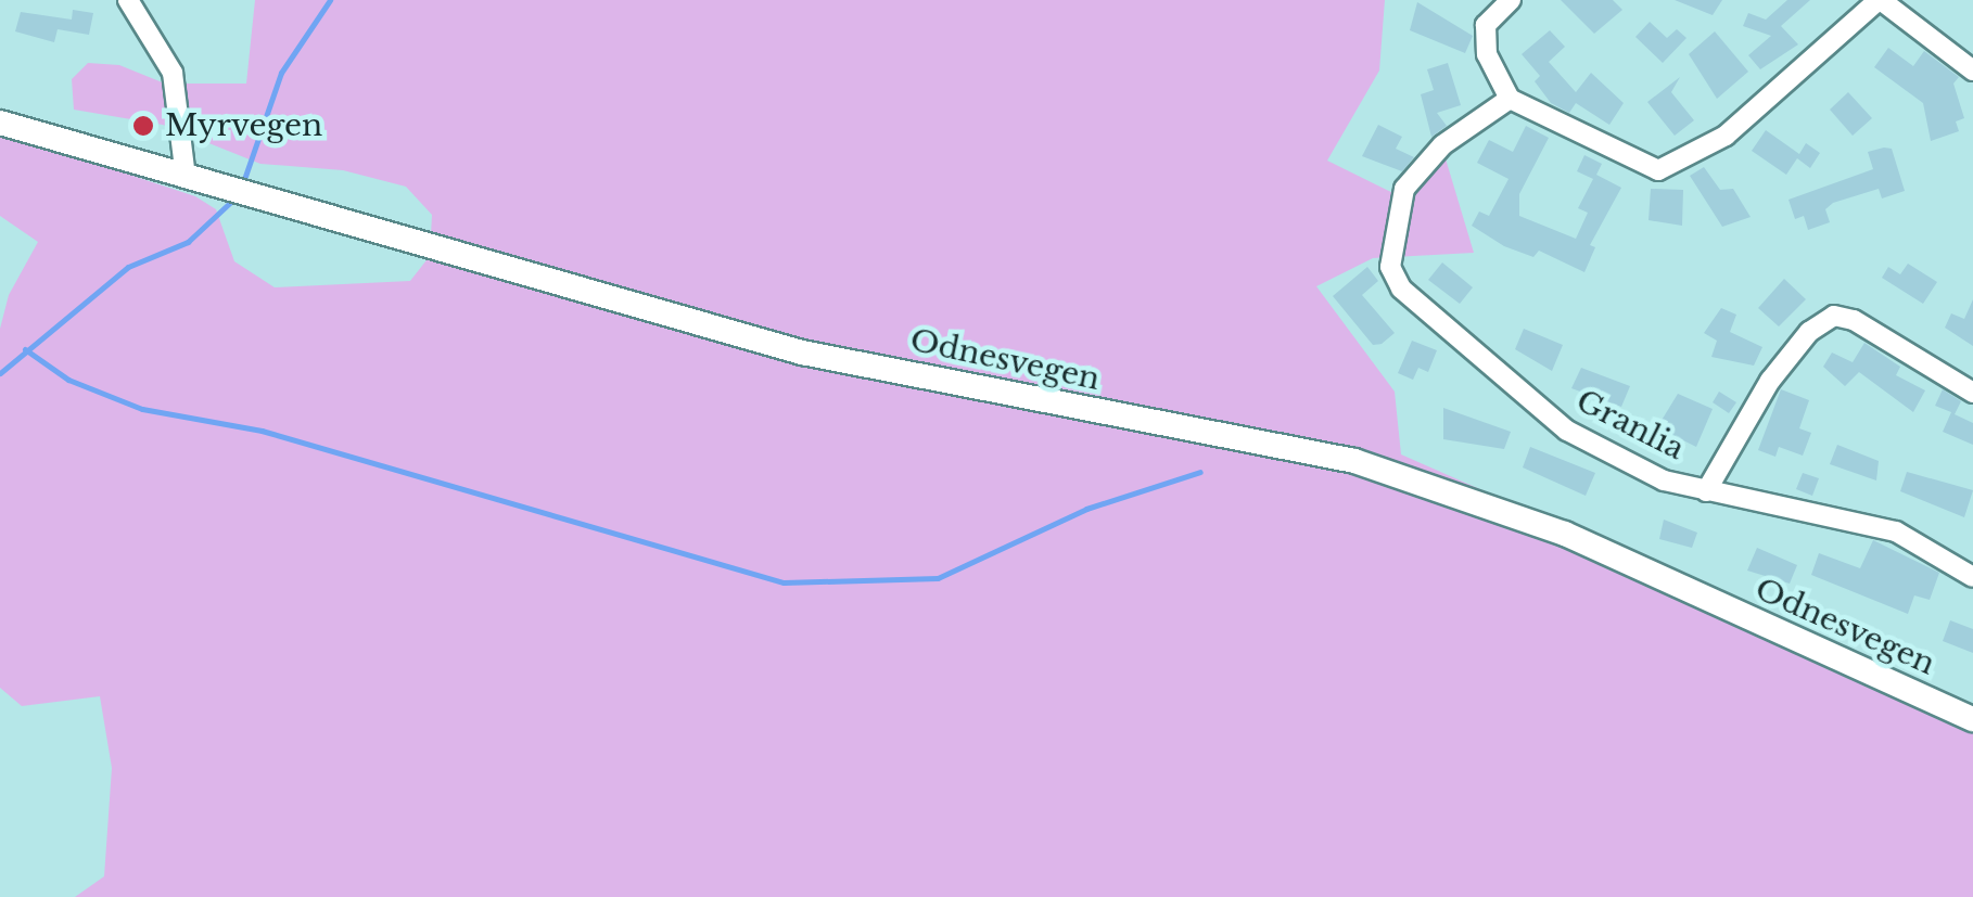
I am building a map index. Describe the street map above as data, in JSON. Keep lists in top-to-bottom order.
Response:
{
  "streets": {
    "main road": ["Odnesvegen"],
    "street": ["Granlia"]
  },
  "places": ["Myrvegen"]
}
